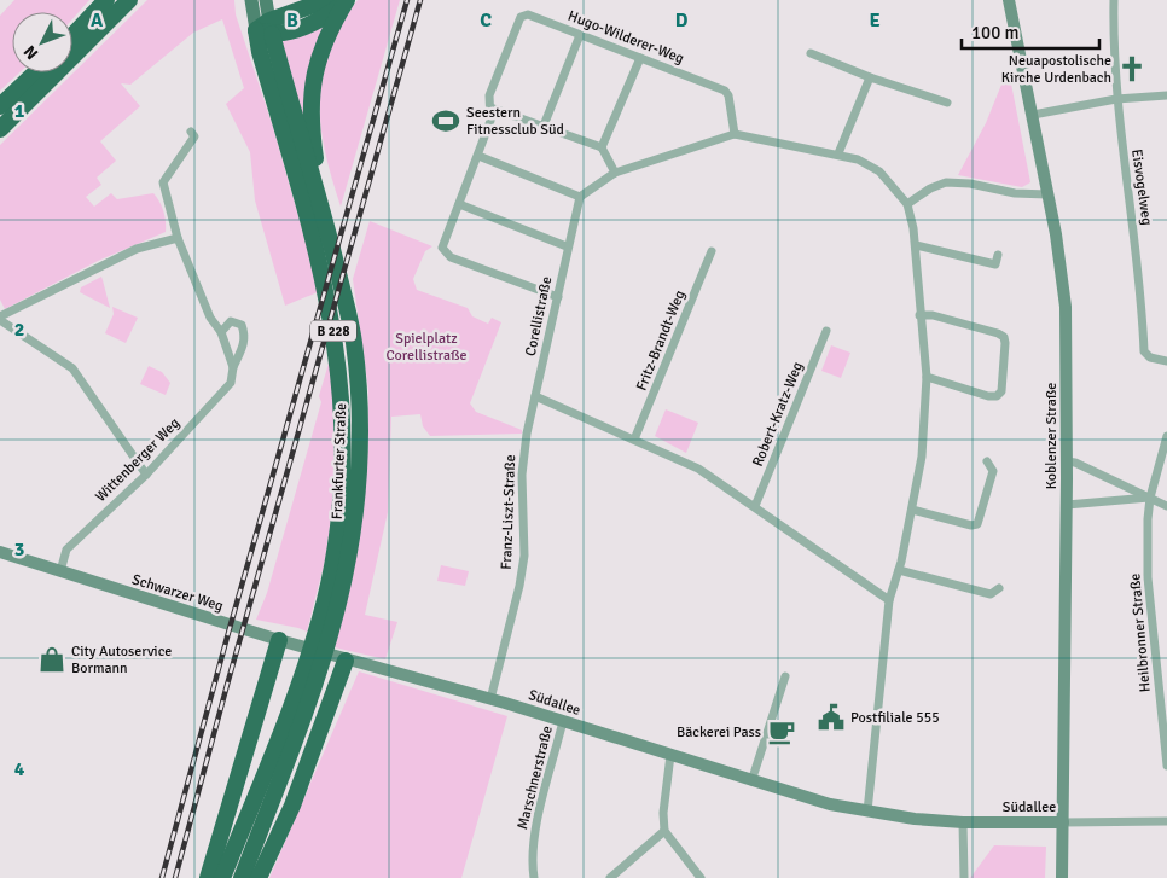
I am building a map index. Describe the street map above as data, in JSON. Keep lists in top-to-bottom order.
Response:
{
  "streets": {
    "highway": ["B 228", "Frankfurter Straße"],
    "main road": ["Koblenzer Straße", "Schwarzer Weg", "Südallee"],
    "street": [
      "Hugo-Wilderer-Weg",
      "Eisvogelweg",
      "Corellistraße",
      "Fritz-Brandt-Weg",
      "Robert-Kratz-Weg",
      "Wittenberger Weg",
      "Franz-Liszt-Straße",
      "Heilbronner Straße",
      "Marschnerstraße"
    ]
  },
  "crossings": [
    ["Hugo-Wilderer-Weg", "Corellistraße"],
    ["Corellistraße", "Franz-Liszt-Straße"],
    ["Koblenzer Straße", "Südallee"],
    ["Wittenberger Weg", "Schwarzer Weg"],
    ["Franz-Liszt-Straße", "Südallee"],
    ["Schwarzer Weg", "Südallee"],
    ["Südallee", "Marschnerstraße"]
  ],
  "parks": ["Spielplatz Corellistraße"],
  "places": {
    "church": ["Neuapostolische Kirche Urdenbach"],
    "sports": ["Seestern Fitnessclub Süd"],
    "shop": ["City Autoservice Bormann"],
    "public building": ["Postfiliale 555"],
    "cafe": ["Bäckerei Pass"]
  },
  "scale_bar": "100 m",
  "north": "bottom left",
  "grid": {
    "columns": [
      "A",
      "B",
      "C",
      "D",
      "E"
    ],
    "rows": [
      "1",
      "2",
      "3",
      "4"
    ]
  }
}
